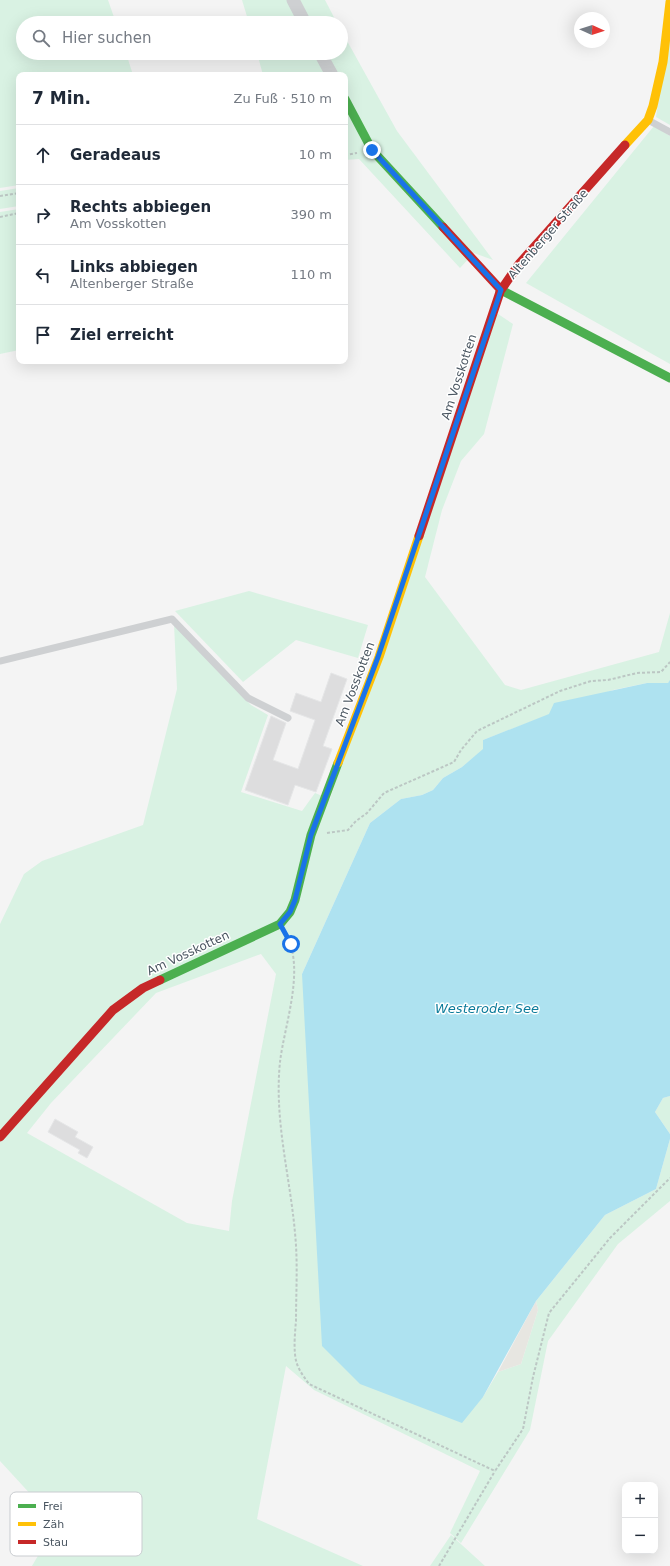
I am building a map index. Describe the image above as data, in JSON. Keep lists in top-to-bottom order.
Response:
{
  "streets": {
    "street": ["Altenberger Straße", "Am Vosskotten"]
  },
  "crossings": [
    ["Altenberger Straße", "Am Vosskotten"]
  ],
  "water": ["Westeroder See"],
  "legend": ["Frei", "Zäh", "Stau"],
  "north": "right",
  "page": {
    "search": "Hier suchen",
    "heading": ["7 Min.", "Zu Fuß · 510 m"],
    "list": [
      ["Geradeaus", "10 m"],
      ["Rechts abbiegen", "Am Vosskotten", "390 m"],
      ["Links abbiegen", "Altenberger Straße", "110 m"],
      "Ziel erreicht"
    ],
    "map_buttons": ["+", "−"]
  }
}
